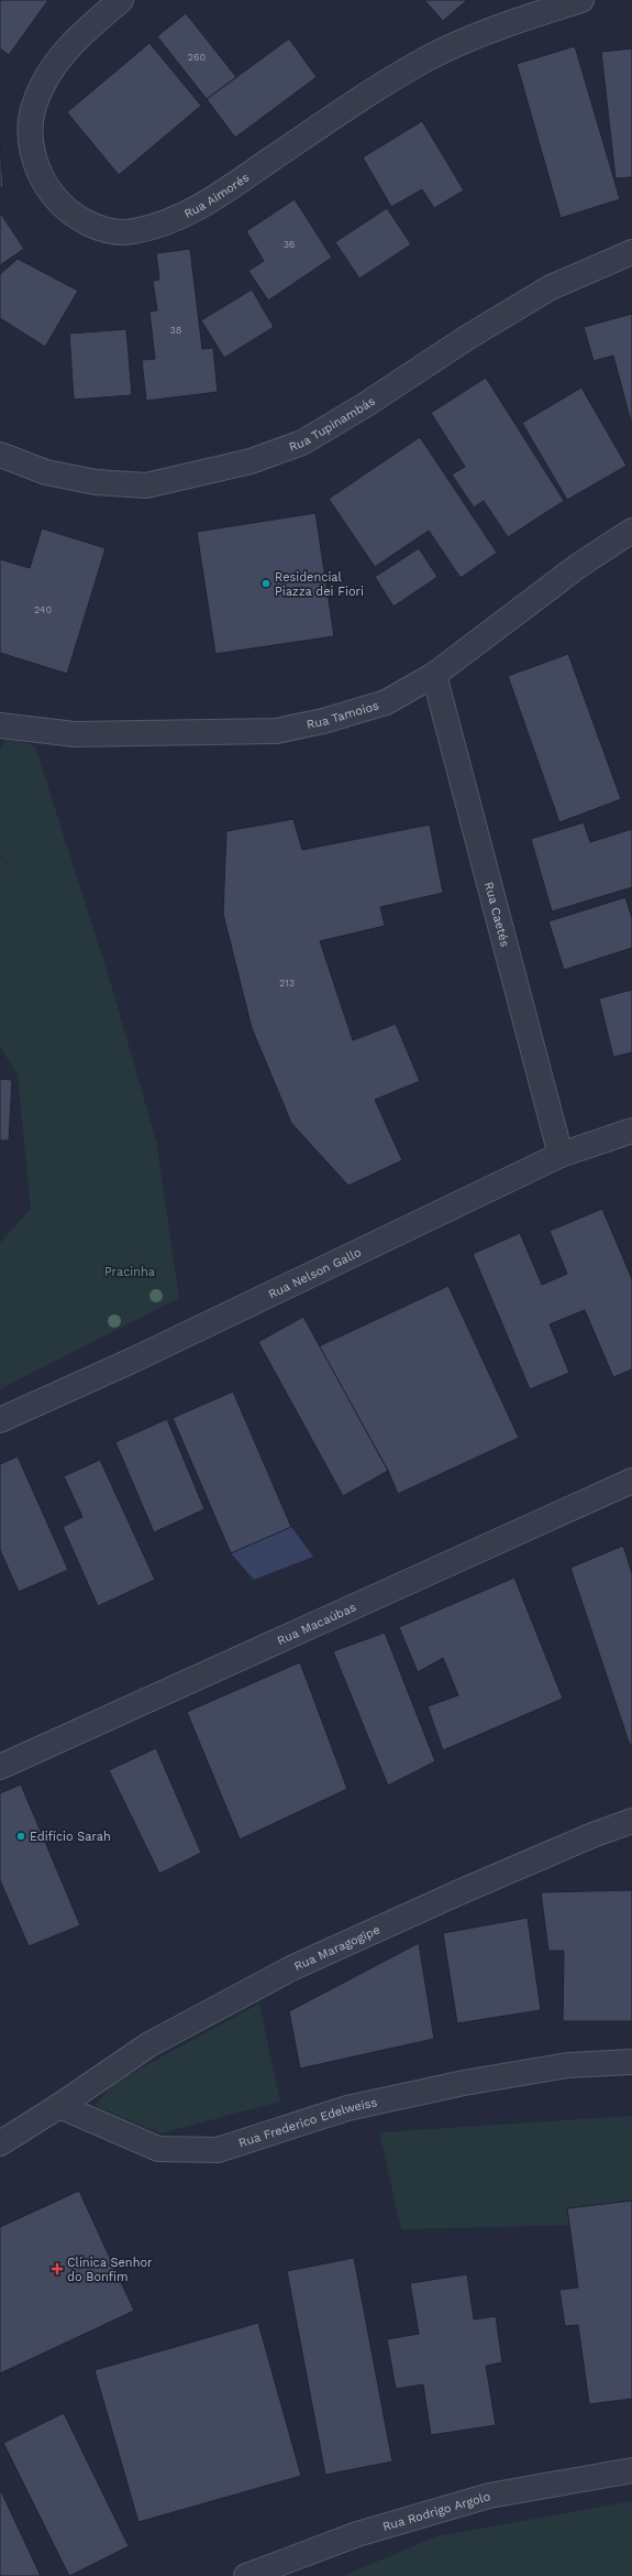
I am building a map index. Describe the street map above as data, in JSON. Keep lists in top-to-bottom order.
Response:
{
  "streets": {
    "street": [
      "Rua Aimorés",
      "Rua Tupinambás",
      "Rua Tamoios",
      "Rua Caetés",
      "Rua Nelson Gallo",
      "Rua Macaúbas",
      "Rua Maragogipe",
      "Rua Frederico Edelweiss",
      "Rua Rodrigo Argolo"
    ]
  },
  "crossings": [
    ["Rua Tamoios", "Rua Caetés"],
    ["Rua Caetés", "Rua Nelson Gallo"],
    ["Rua Maragogipe", "Rua Frederico Edelweiss"]
  ],
  "parks": ["Pracinha"],
  "places": {
    "other": ["Residencial Piazza dei Fiori", "Edifício Sarah"],
    "health": ["Clínica Senhor do Bonfim"]
  },
  "house_numbers": [
    "260",
    "36",
    "38",
    "240",
    "213"
  ]
}
